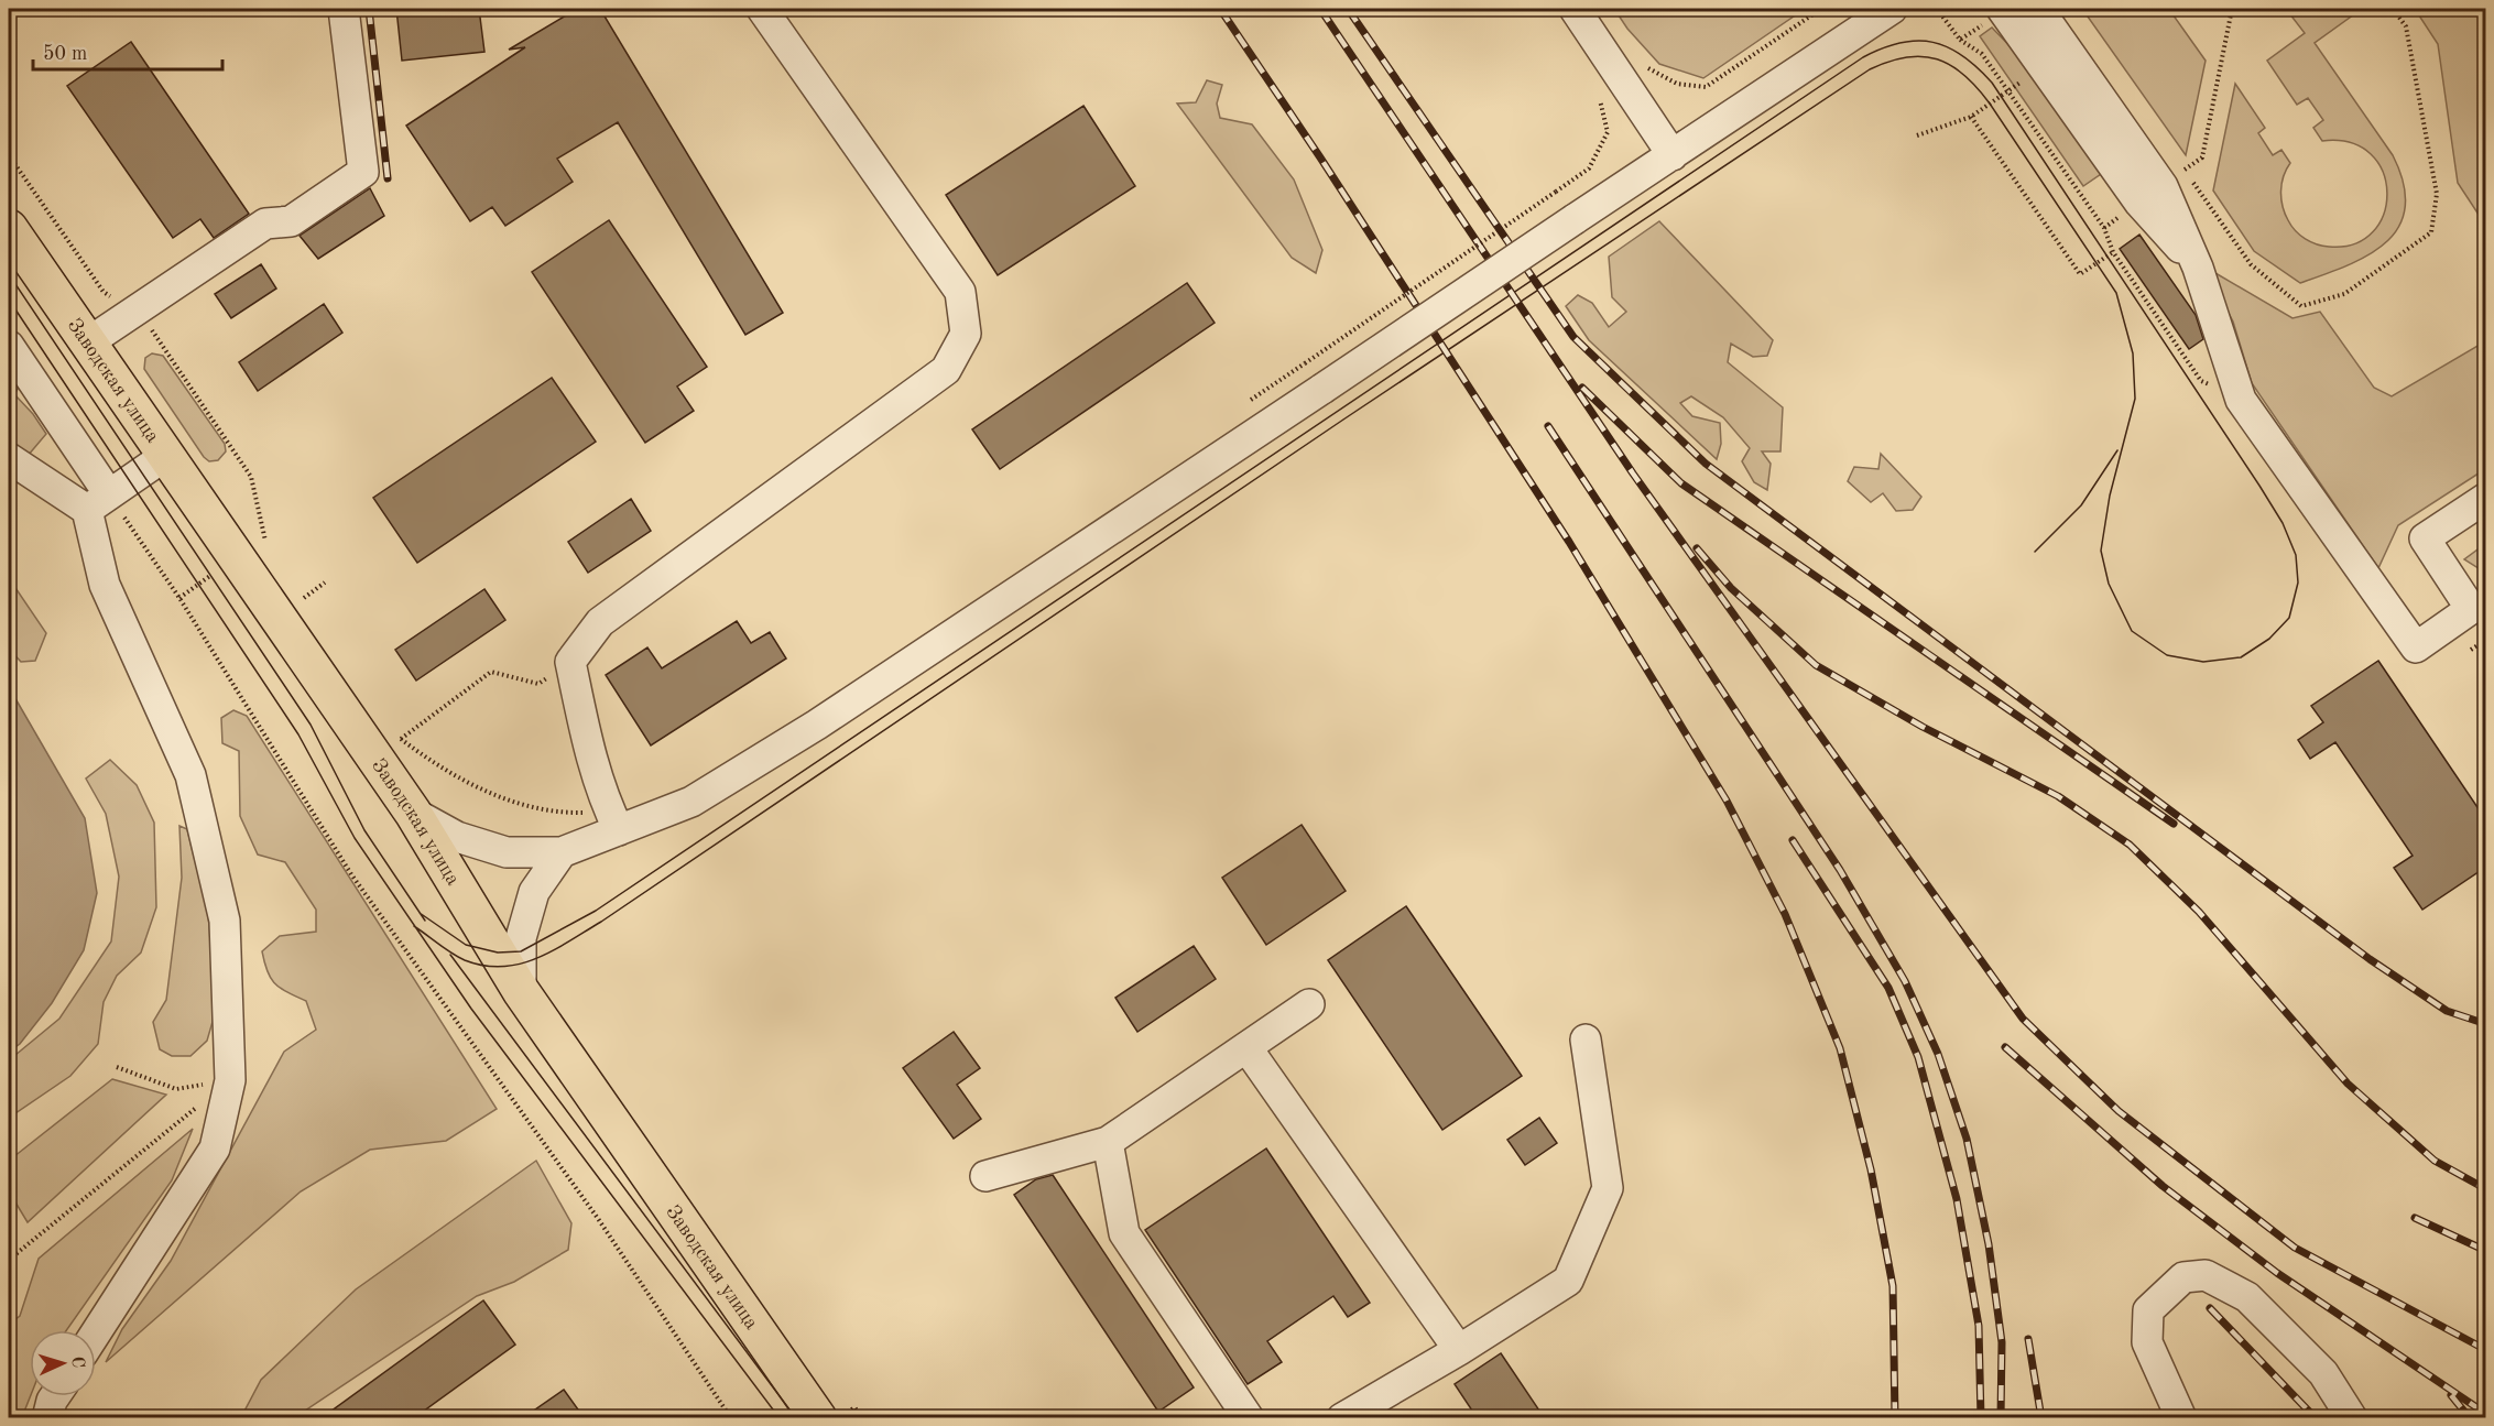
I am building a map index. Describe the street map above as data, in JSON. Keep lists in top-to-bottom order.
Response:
{
  "streets": {
    "main road": ["Заводская улица"]
  },
  "scale_bar": "50 m",
  "north": "right"
}
